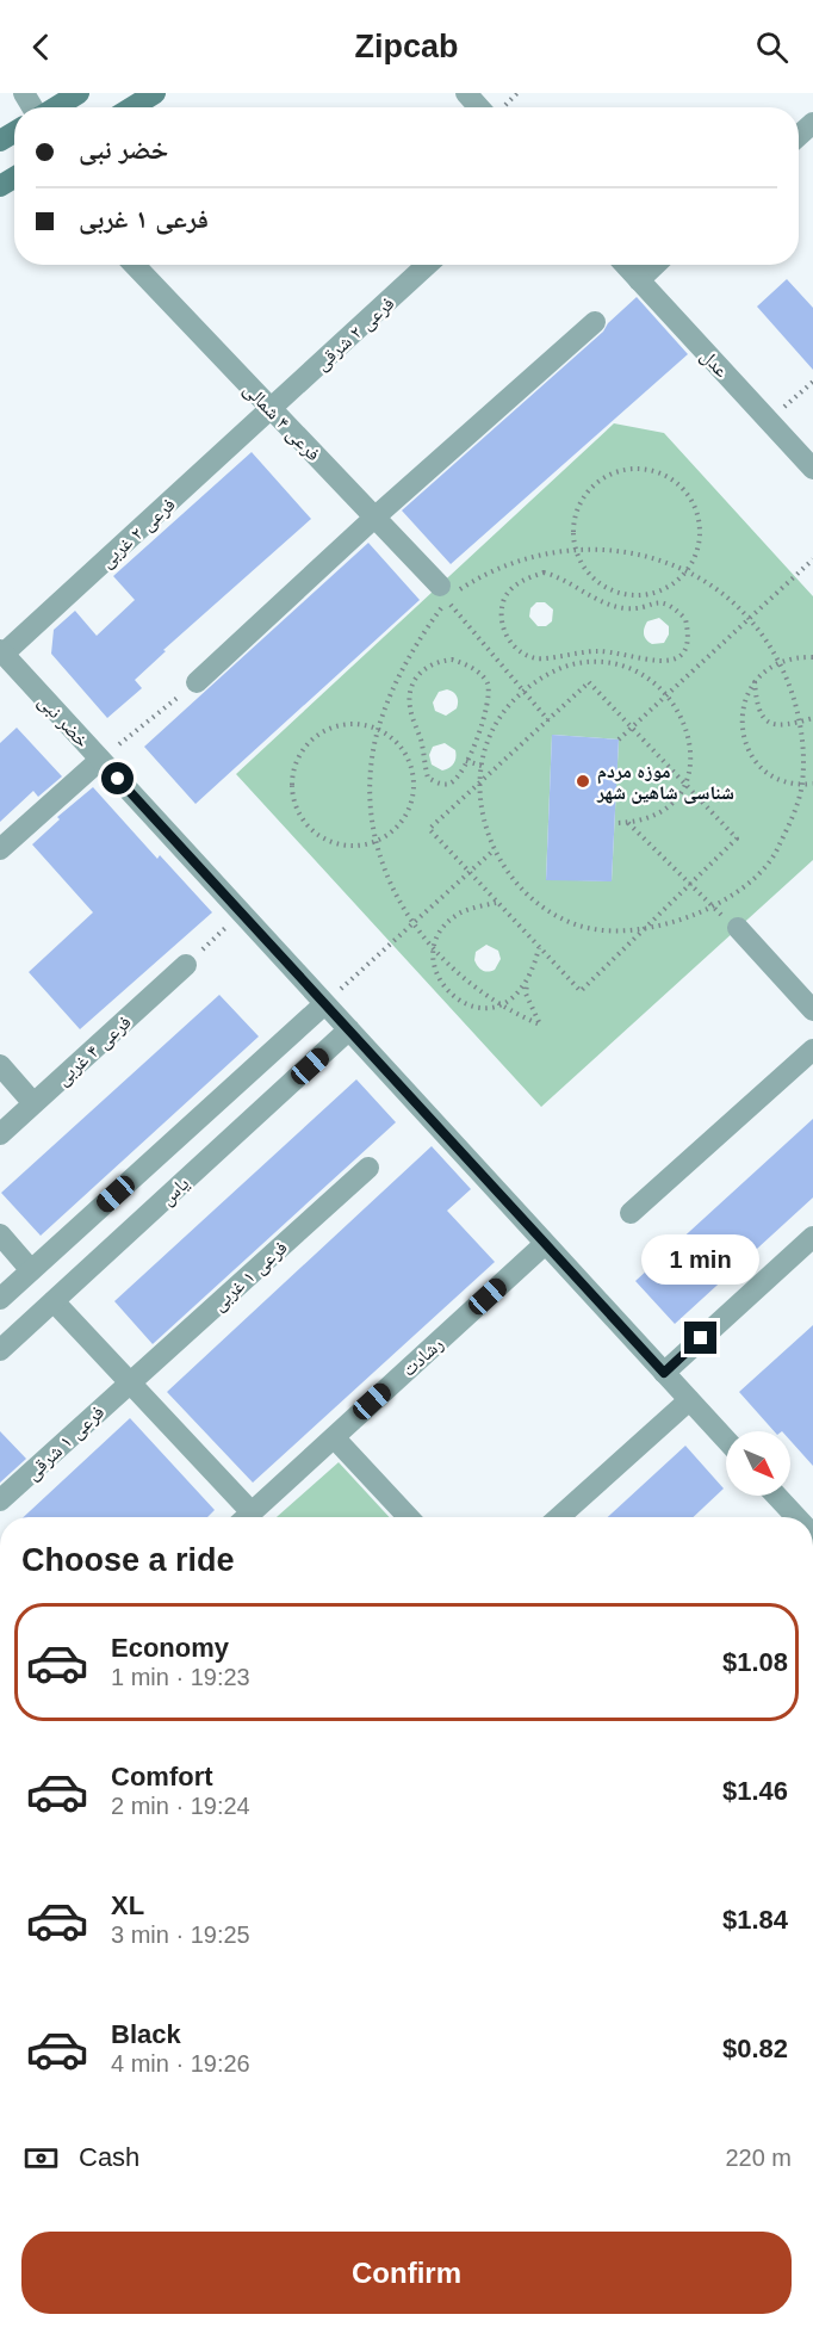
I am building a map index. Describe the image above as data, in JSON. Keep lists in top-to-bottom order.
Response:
{
  "streets": {
    "street": [
      "فرعی ۲ شرقی",
      "عدل",
      "فرعی ۴ شمالی",
      "فرعی ۲ غربی",
      "خضر نبی",
      "فرعی ۴ غربی",
      "یاس",
      "فرعی ۱ غربی",
      "رشادت",
      "فرعی ۱ شرقی"
    ]
  },
  "crossings": [
    ["فرعی ۲ شرقی", "فرعی ۴ شمالی"],
    ["فرعی ۲ شرقی", "فرعی ۲ غربی"],
    ["فرعی ۴ شمالی", "فرعی ۲ غربی"],
    ["فرعی ۲ غربی", "خضر نبی"],
    ["خضر نبی", "یاس"],
    ["خضر نبی", "رشادت"],
    ["فرعی ۱ غربی", "فرعی ۱ شرقی"]
  ],
  "places": ["موزه مردم شناسی شاهین شهر"],
  "north": "bottom right",
  "page": {
    "header": "Zipcab",
    "banner": ["خضر نبی", "فرعی ۱ غربی"],
    "bubble": "1 min",
    "heading": "Choose a ride",
    "list": [
      {
        "name": "Economy",
        "note": "1 min · 19:23",
        "value": "$1.08"
      },
      {
        "name": "Comfort",
        "note": "2 min · 19:24",
        "value": "$1.46"
      },
      {
        "name": "XL",
        "note": "3 min · 19:25",
        "value": "$1.84"
      },
      {
        "name": "Black",
        "note": "4 min · 19:26",
        "value": "$0.82"
      }
    ],
    "pay": ["Cash", "220 m"],
    "buttons": "Confirm"
  }
}
